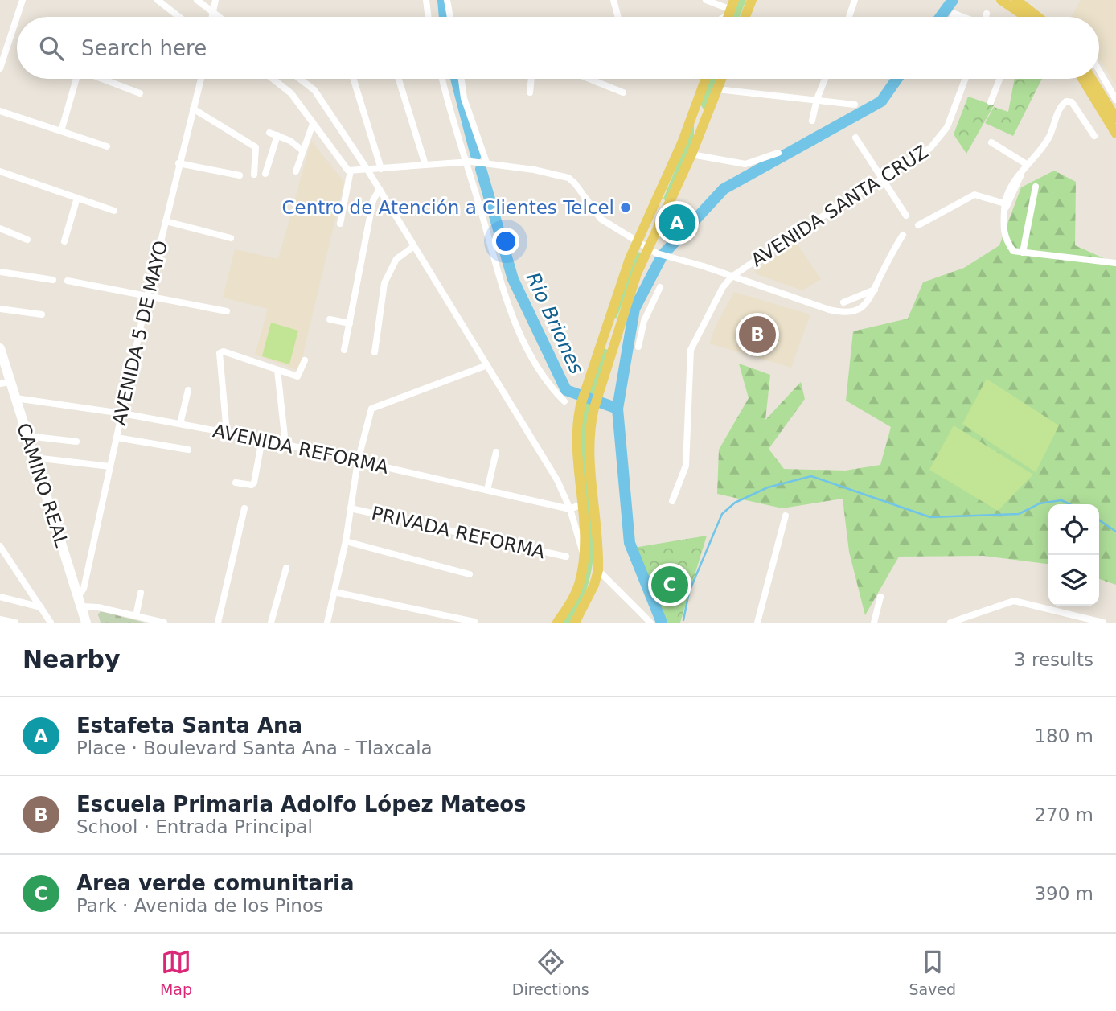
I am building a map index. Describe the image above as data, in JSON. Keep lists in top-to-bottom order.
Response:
{
  "streets": {
    "main road": ["CAMINO REAL"],
    "street": [
      "AVENIDA SANTA CRUZ",
      "AVENIDA 5 DE MAYO",
      "AVENIDA REFORMA",
      "PRIVADA REFORMA"
    ]
  },
  "crossings": [
    ["AVENIDA 5 DE MAYO", "AVENIDA REFORMA"],
    ["AVENIDA 5 DE MAYO", "CAMINO REAL"],
    ["AVENIDA REFORMA", "CAMINO REAL"]
  ],
  "water": ["Rio Briones"],
  "places": ["Centro de Atención a Clientes Telcel"],
  "page": {
    "search": "Search here",
    "pins": ["A", "B", "C"],
    "heading": ["Nearby", "3 results"],
    "list": [
      {
        "mark": "A",
        "name": "Estafeta Santa Ana",
        "note": "Place · Boulevard Santa Ana - Tlaxcala",
        "value": "180 m"
      },
      {
        "mark": "B",
        "name": "Escuela Primaria Adolfo López Mateos",
        "note": "School · Entrada Principal",
        "value": "270 m"
      },
      {
        "mark": "C",
        "name": "Area verde comunitaria",
        "note": "Park · Avenida de los Pinos",
        "value": "390 m"
      }
    ],
    "nav": ["Map", "Directions", "Saved"]
  }
}
